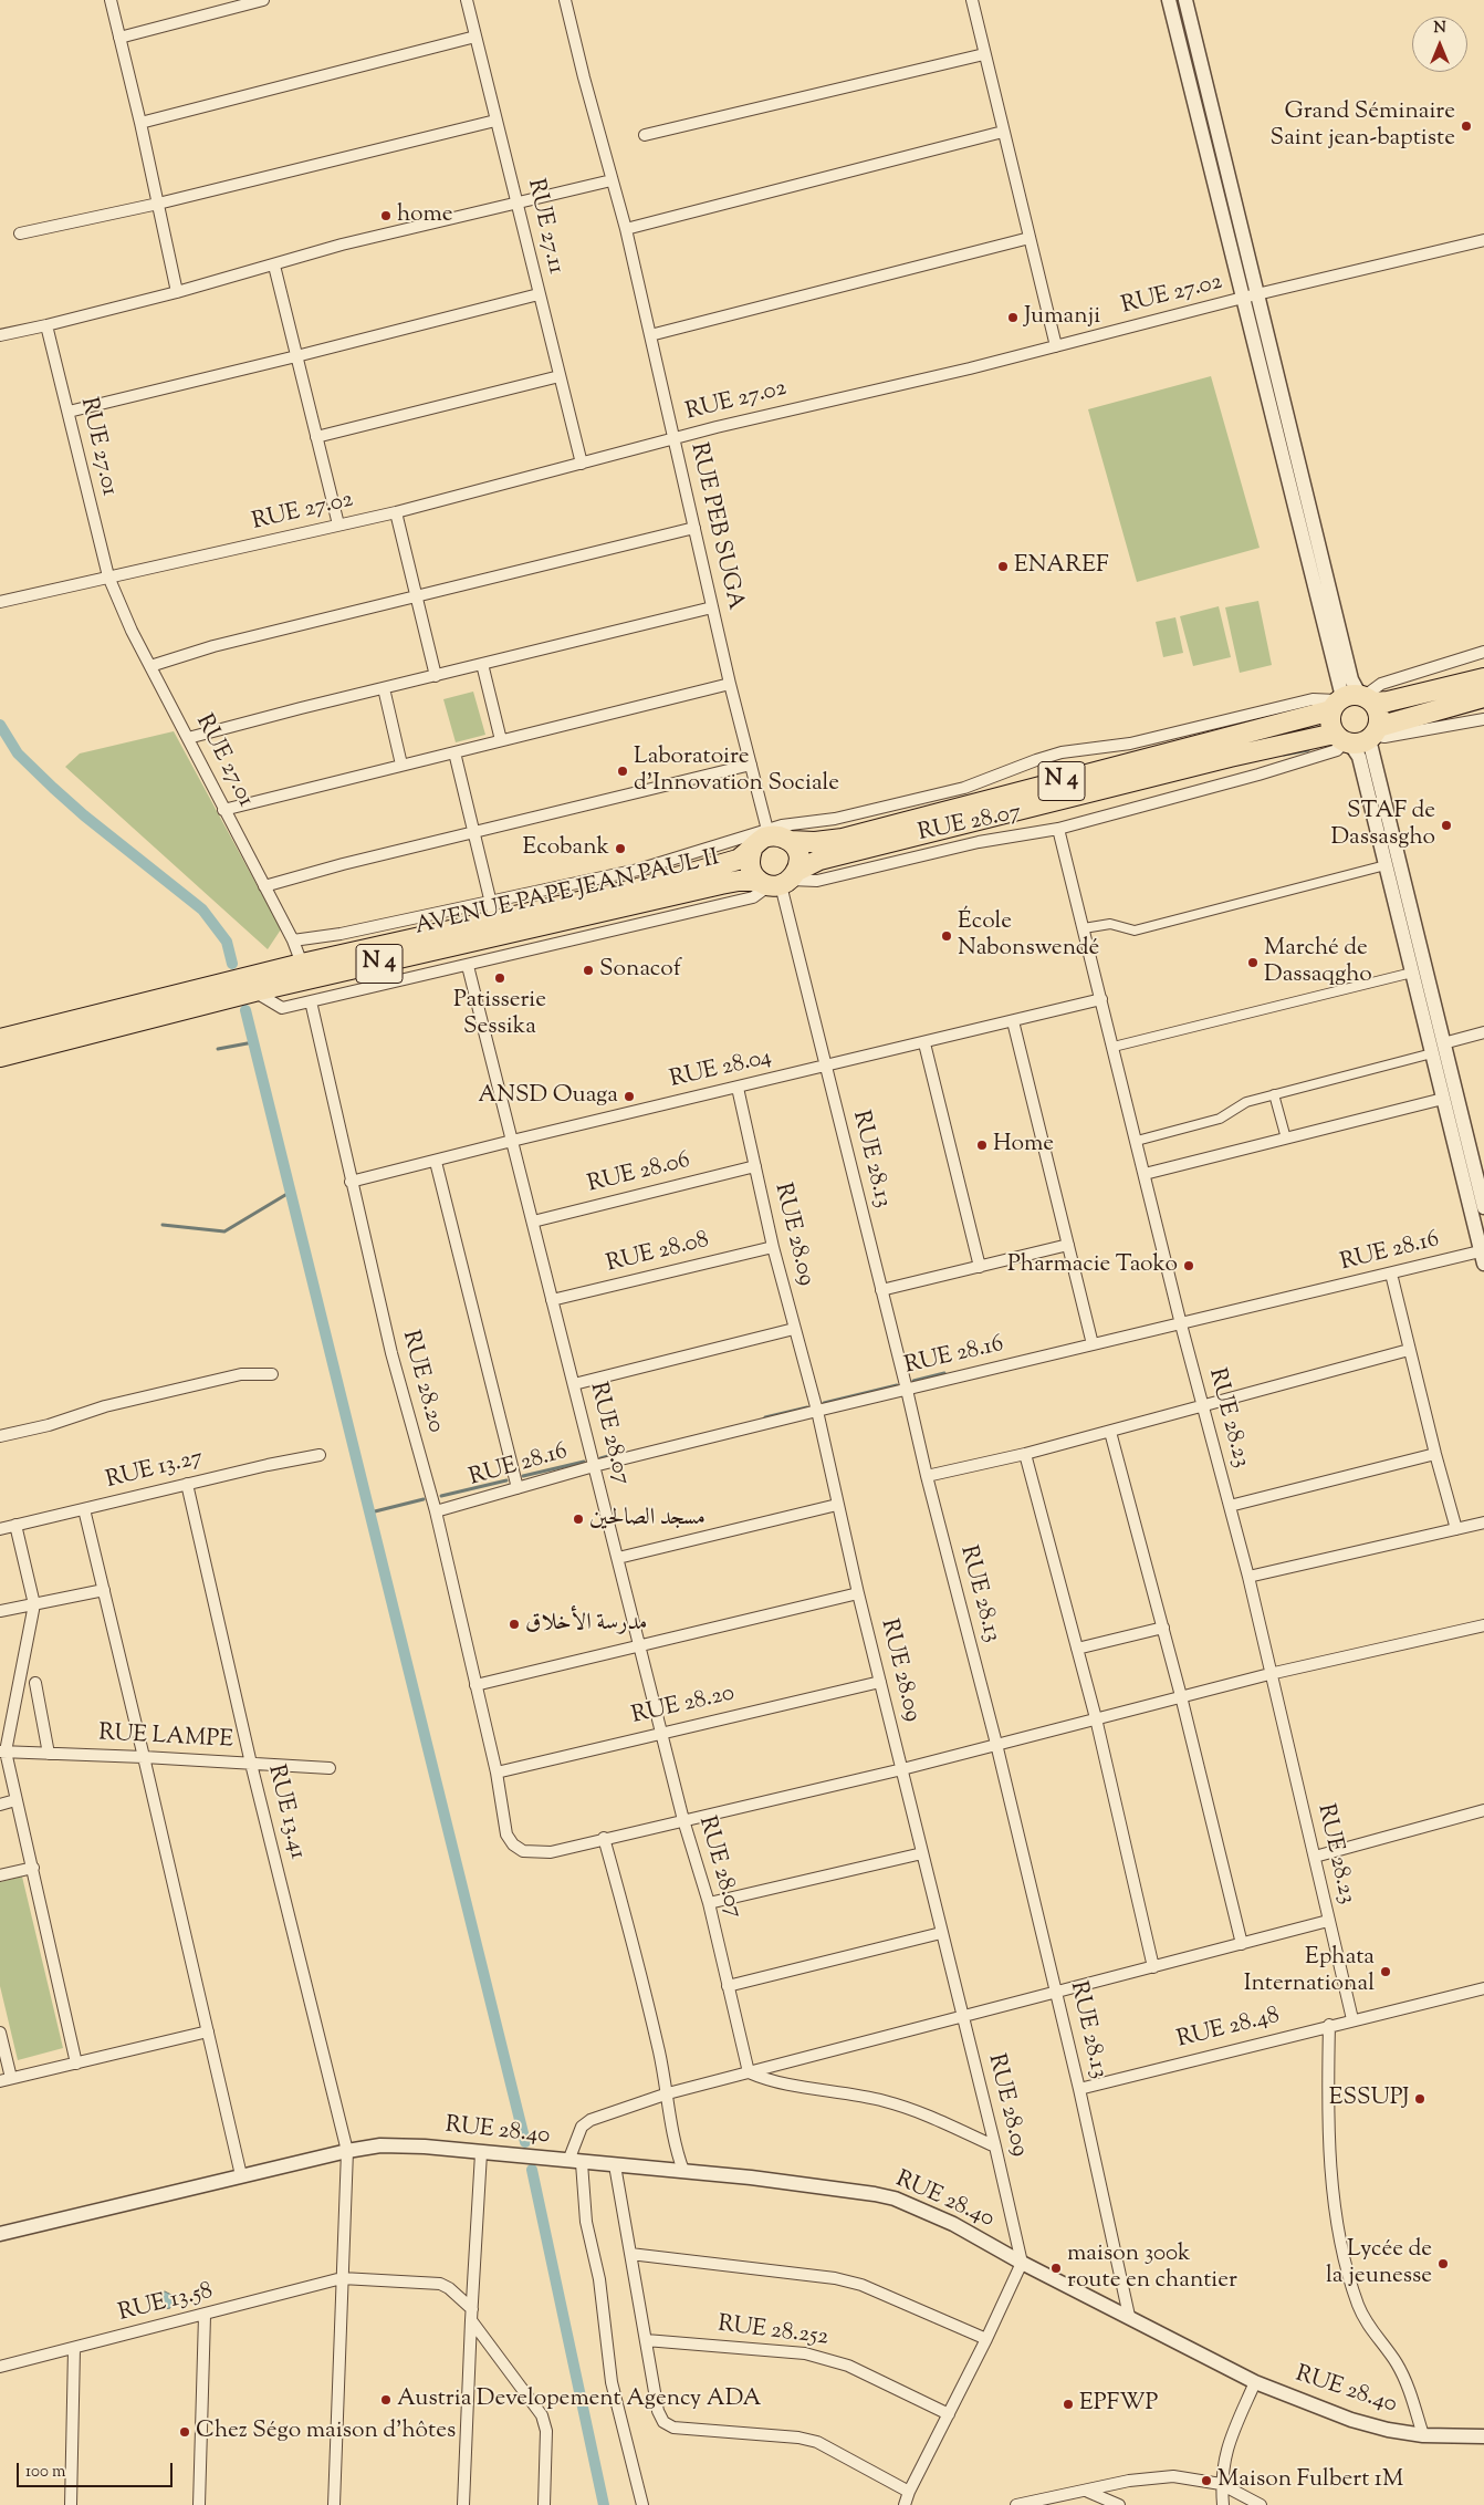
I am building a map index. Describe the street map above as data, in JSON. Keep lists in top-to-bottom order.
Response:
{
  "streets": {
    "highway": ["N 4", "AVENUE PAPE JEAN PAUL II"],
    "street": [
      "RUE 27.11",
      "RUE 27.02",
      "RUE 27.01",
      "RUE PEB SUGA",
      "RUE 28.07",
      "RUE 28.04",
      "RUE 28.13",
      "RUE 28.06",
      "RUE 28.09",
      "RUE 28.16",
      "RUE 28.08",
      "RUE 28.20",
      "RUE 28.23",
      "RUE 13.27",
      "RUE LAMPE",
      "RUE 13.41",
      "RUE 28.48",
      "RUE 28.40",
      "RUE 13.58",
      "RUE 28.252"
    ]
  },
  "crossings": [
    ["RUE 27.11", "RUE 27.02"],
    ["RUE 27.02", "RUE 27.01"],
    ["RUE 27.02", "RUE PEB SUGA"],
    ["RUE 27.01", "AVENUE PAPE JEAN PAUL II"],
    ["RUE PEB SUGA", "N 4"],
    ["RUE PEB SUGA", "RUE 28.07"],
    ["RUE PEB SUGA", "AVENUE PAPE JEAN PAUL II"],
    ["RUE PEB SUGA", "RUE 28.13"],
    ["N 4", "RUE 28.07"],
    ["N 4", "AVENUE PAPE JEAN PAUL II"],
    ["N 4", "RUE 28.13"],
    ["RUE 28.07", "AVENUE PAPE JEAN PAUL II"],
    ["RUE 28.07", "RUE 28.04"],
    ["RUE 28.07", "RUE 28.13"],
    ["RUE 28.07", "RUE 28.06"],
    ["RUE 28.07", "RUE 28.16"],
    ["RUE 28.07", "RUE 28.08"],
    ["RUE 28.07", "RUE 28.20"],
    ["RUE 28.07", "RUE 28.23"],
    ["AVENUE PAPE JEAN PAUL II", "RUE 28.13"],
    ["RUE 28.04", "RUE 28.13"],
    ["RUE 28.04", "RUE 28.09"],
    ["RUE 28.04", "RUE 28.20"],
    ["RUE 28.04", "RUE 28.23"],
    ["RUE 28.13", "RUE 28.16"],
    ["RUE 28.13", "RUE 28.48"],
    ["RUE 28.13", "RUE 28.40"],
    ["RUE 28.06", "RUE 28.09"],
    ["RUE 28.09", "RUE 28.16"],
    ["RUE 28.09", "RUE 28.08"],
    ["RUE 28.09", "RUE 28.20"],
    ["RUE 28.09", "RUE 28.40"],
    ["RUE 28.16", "RUE 28.20"],
    ["RUE 28.16", "RUE 28.23"],
    ["RUE 28.23", "RUE 28.48"],
    ["RUE 13.27", "RUE 13.41"],
    ["RUE LAMPE", "RUE 13.41"],
    ["RUE 13.41", "RUE 28.40"],
    ["RUE 13.41", "RUE 13.58"]
  ],
  "places": [
    "Grand Séminaire Saint jean-baptiste",
    "home",
    "Jumanji",
    "ENAREF",
    "Laboratoire d'Innovation Sociale",
    "STAF de Dassasgho",
    "Ecobank",
    "École Nabonswendé",
    "Marché de Dassaqgho",
    "Sonacof",
    "Patisserie Sessika",
    "ANSD Ouaga",
    "Home",
    "Pharmacie Taoko",
    "مسجد الصالحين",
    "مدرسة الأخلاق",
    "Ephata International",
    "ESSUPJ",
    "Lycée de la jeunesse",
    "maison 300k route en chantier",
    "Austria Developement Agency ADA",
    "EPFWP",
    "Chez Ségo maison d'hôtes",
    "Maison Fulbert 1M"
  ],
  "scale_bar": "100 m",
  "north": "top"
}
